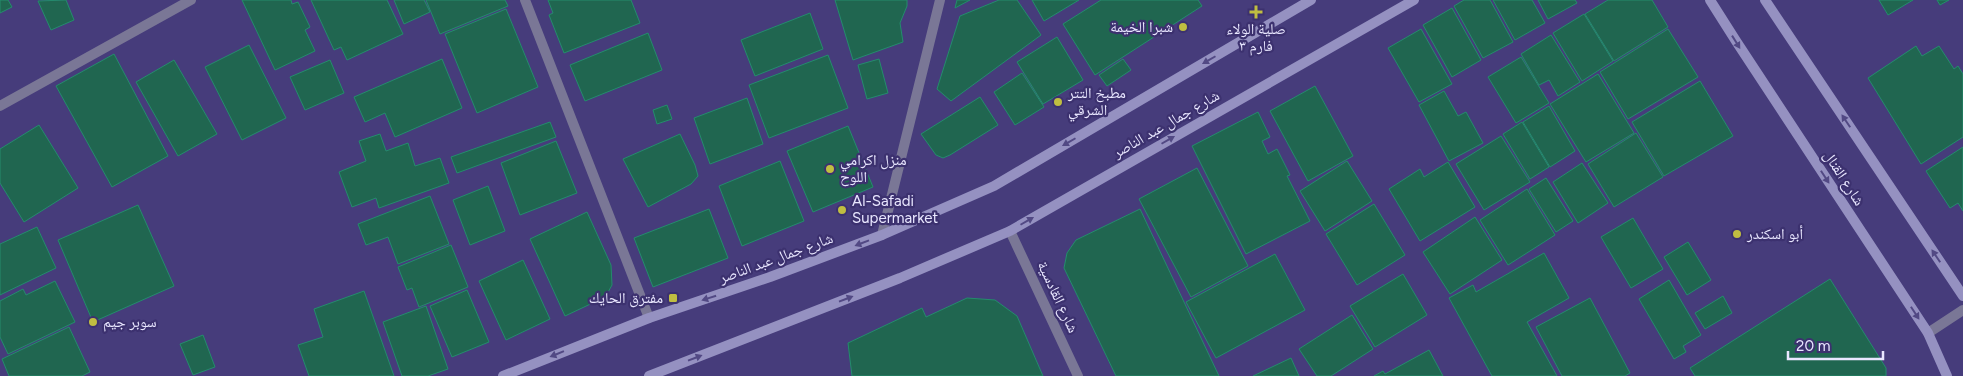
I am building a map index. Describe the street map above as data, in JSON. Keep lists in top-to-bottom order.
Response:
{
  "streets": {
    "main road": ["شارع جمال عبد الناصر", "شارع القنال"],
    "street": ["شارع القادسية"]
  },
  "crossings": [
    ["شارع جمال عبد الناصر", "شارع القادسية"]
  ],
  "places": {
    "health": ["صلية الولاء فارم ٣"],
    "other": [
      "شبرا الخيمة",
      "مطبخ التتر الشرقي",
      "منزل اكرامي اللوح",
      "Al-Safadi Supermarket",
      "أبو اسكندر",
      "سوبر جيم"
    ],
    "transit": ["مفترق الحايك"]
  },
  "scale_bar": "20 m"
}
